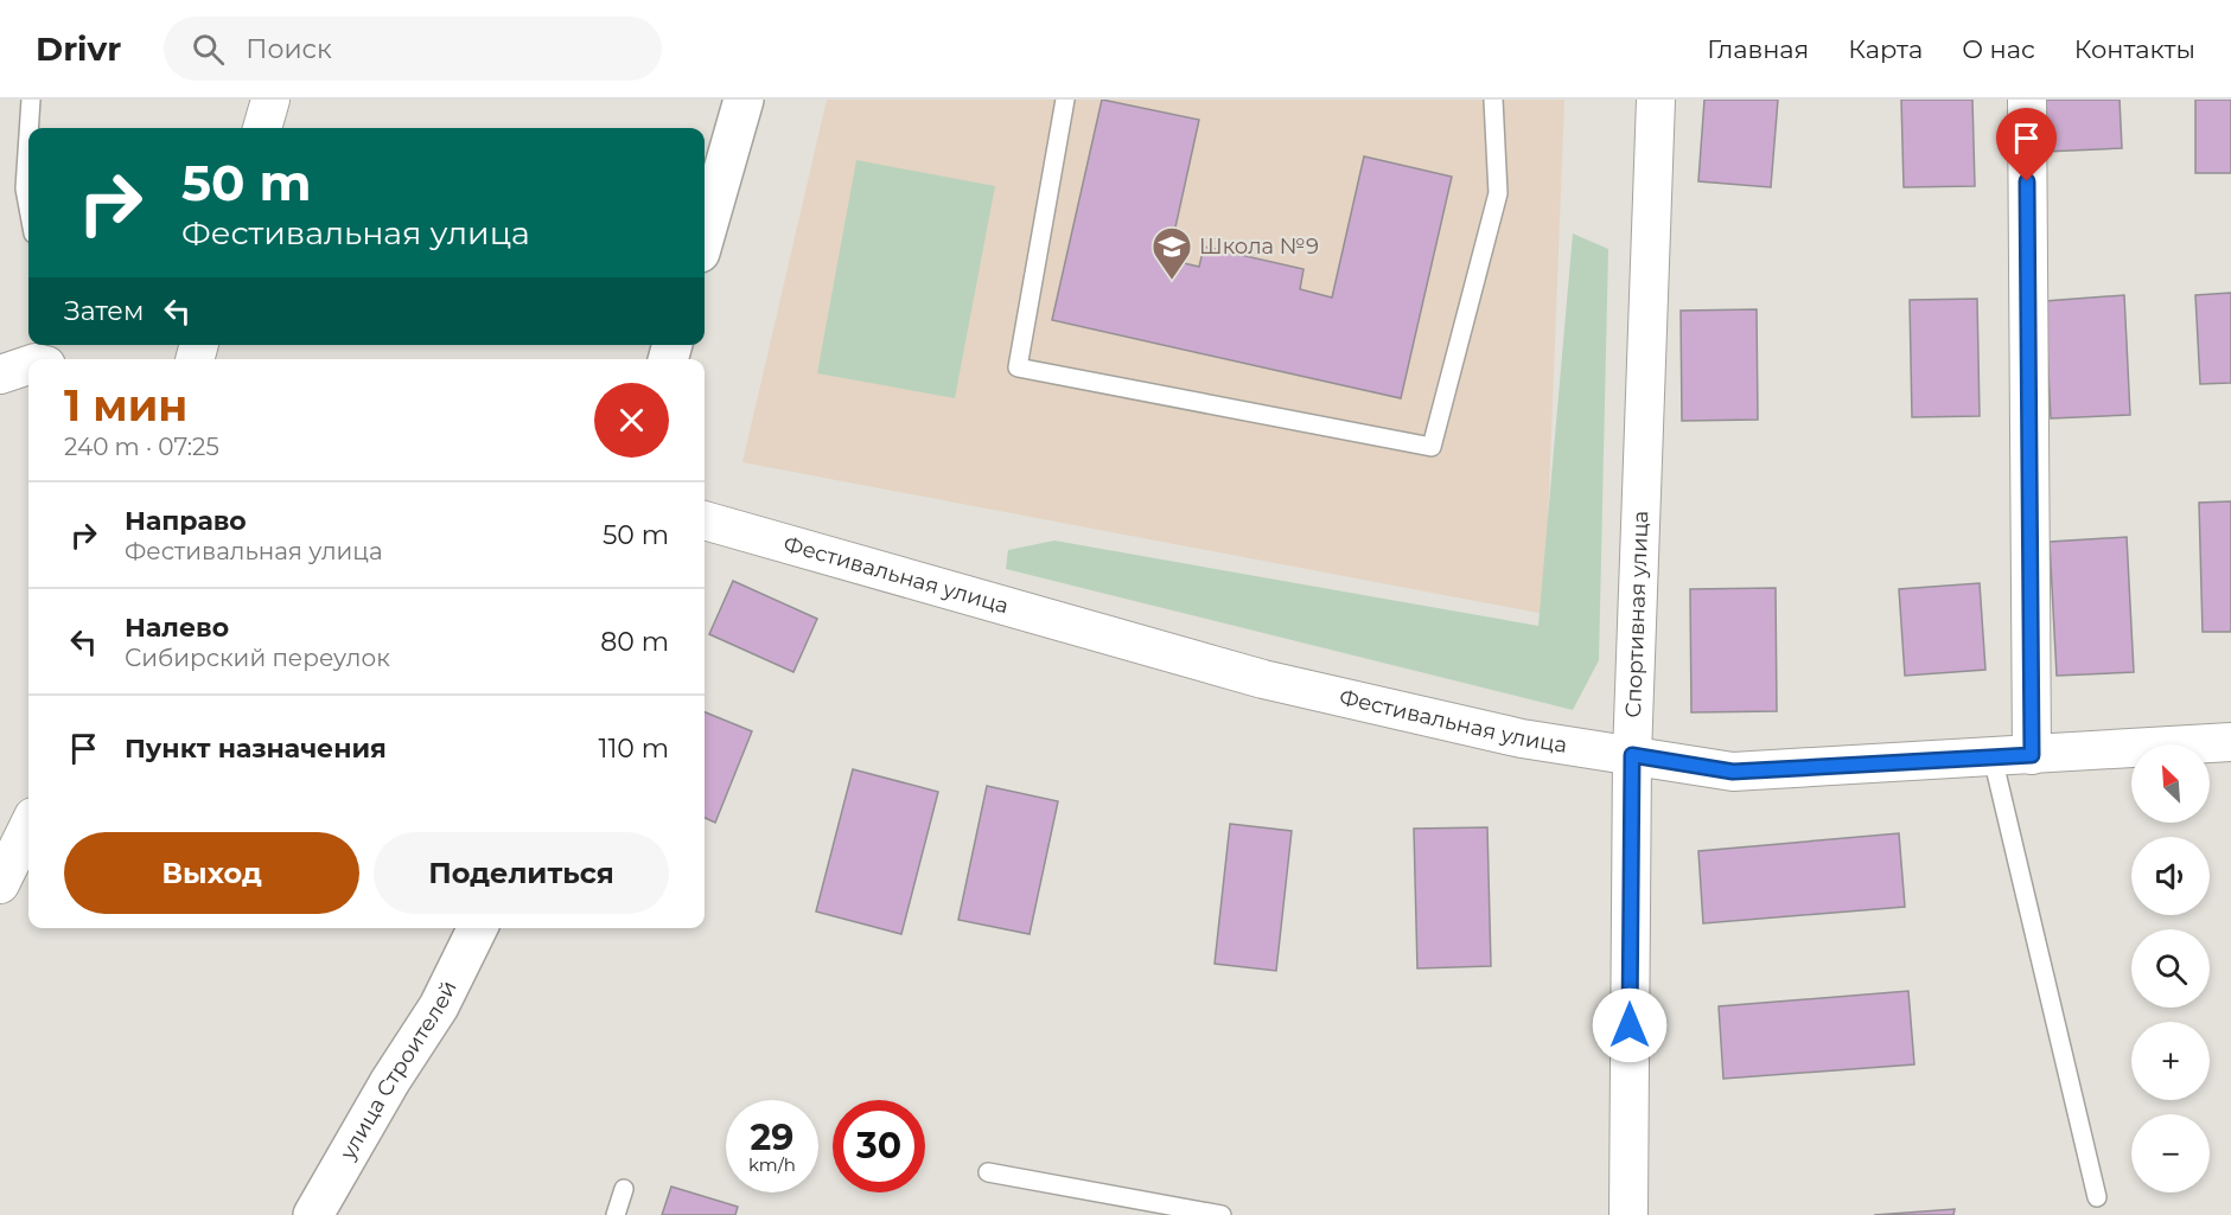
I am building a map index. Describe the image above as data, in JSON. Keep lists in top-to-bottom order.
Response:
{
  "streets": {
    "street": ["Фестивальная улица", "Спортивная улица", "улица Строителей"]
  },
  "crossings": [
    ["Фестивальная улица", "Спортивная улица"]
  ],
  "places": {
    "school or university": ["Школа №9"]
  },
  "north": "top left",
  "page": {
    "header": "Drivr",
    "search": "Поиск",
    "nav": [
      "Главная",
      "Карта",
      "О нас",
      "Контакты"
    ],
    "turn": ["50 m", "Фестивальная улица"],
    "then": "Затем",
    "heading": ["1 мин", "240 m · 07:25"],
    "list": [
      {
        "name": "Направо",
        "note": "Фестивальная улица",
        "value": "50 m"
      },
      {
        "name": "Налево",
        "note": "Сибирский переулок",
        "value": "80 m"
      },
      {
        "name": "Пункт назначения",
        "value": "110 m"
      }
    ],
    "map_buttons": ["+", "−"],
    "buttons": ["Выход", "Поделиться"],
    "speed": "29 km/h",
    "limit": "30"
  }
}
